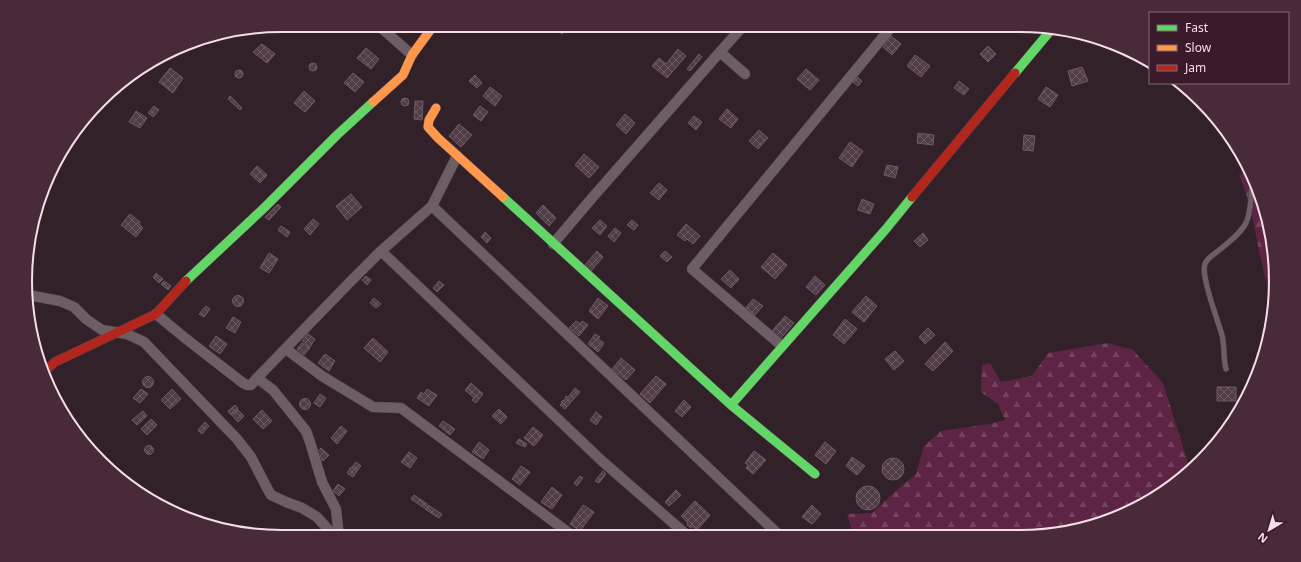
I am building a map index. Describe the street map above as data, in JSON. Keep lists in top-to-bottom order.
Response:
{
  "legend": ["Fast", "Slow", "Jam"],
  "north": "bottom left"
}
